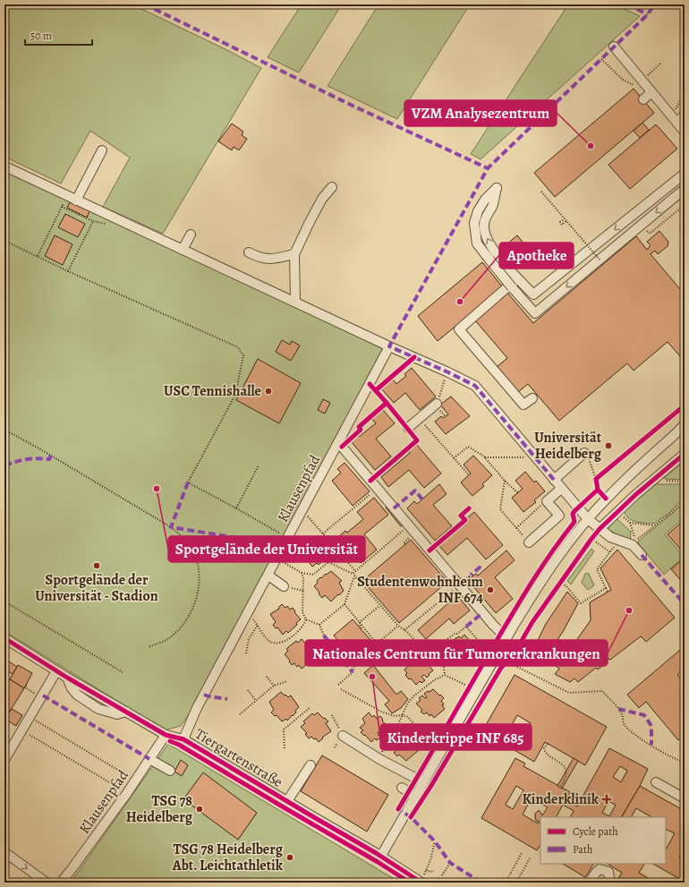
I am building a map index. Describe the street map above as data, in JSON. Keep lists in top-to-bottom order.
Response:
{
  "streets": {
    "street": ["Klausenpfad", "Tiergartenstraße"]
  },
  "crossings": [
    ["Klausenpfad", "Tiergartenstraße"]
  ],
  "places": {
    "other": [
      "VZM Analysezentrum",
      "Apotheke",
      "USC Tennishalle",
      "Universität Heidelberg",
      "Sportgelände der Universität",
      "Sportgelände der Universität - Stadion",
      "Studentenwohnheim INF 674",
      "Nationales Centrum für Tumorerkrankungen",
      "Kinderkrippe INF 685",
      "TSG 78 Heidelberg",
      "TSG 78 Heidelberg Abt. Leichtathletik"
    ],
    "health": ["Kinderklinik"]
  },
  "legend": ["Cycle path", "Path"],
  "scale_bar": "50 m"
}
